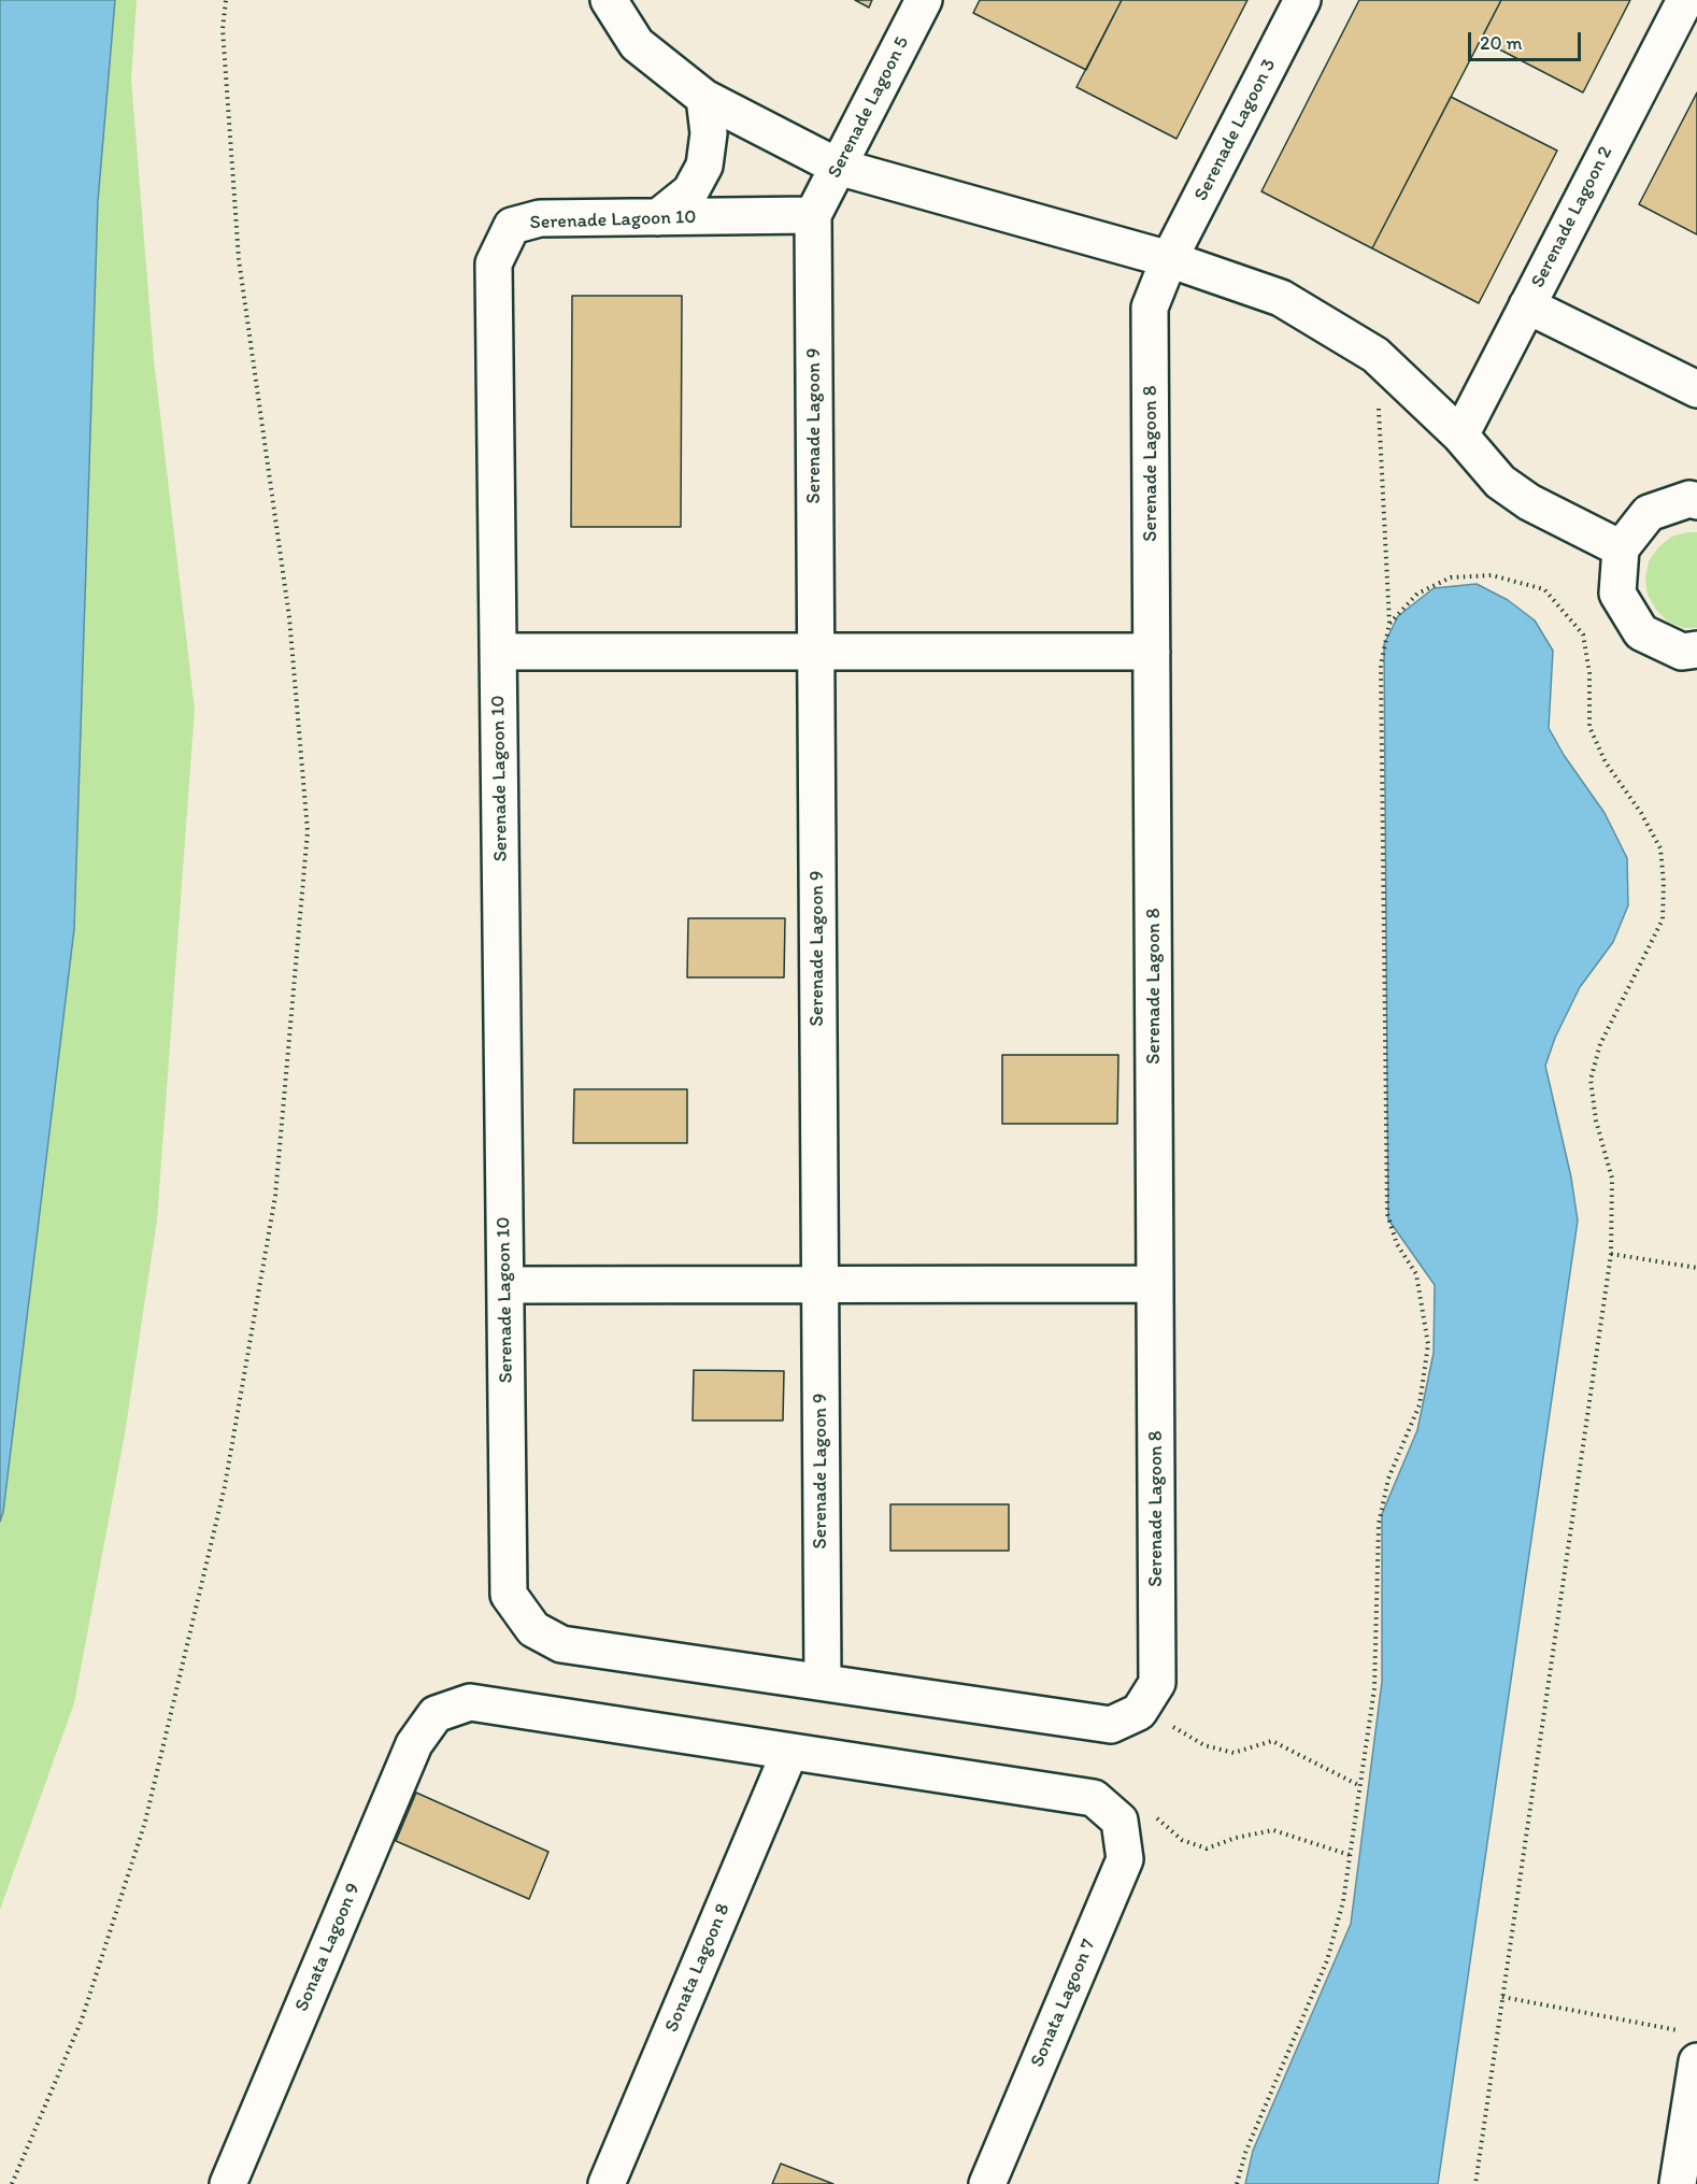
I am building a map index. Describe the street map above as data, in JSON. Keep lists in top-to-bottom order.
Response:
{
  "streets": {
    "street": [
      "Serenade Lagoon 5",
      "Serenade Lagoon 3",
      "Serenade Lagoon 2",
      "Serenade Lagoon 10",
      "Serenade Lagoon 9",
      "Serenade Lagoon 8",
      "Sonata Lagoon 9",
      "Sonata Lagoon 8",
      "Sonata Lagoon 7"
    ]
  },
  "crossings": [
    ["Serenade Lagoon 5", "Serenade Lagoon 10"],
    ["Serenade Lagoon 5", "Serenade Lagoon 9"],
    ["Serenade Lagoon 3", "Serenade Lagoon 8"],
    ["Serenade Lagoon 10", "Serenade Lagoon 9"],
    ["Sonata Lagoon 9", "Sonata Lagoon 8"]
  ],
  "scale_bar": "20 m"
}
